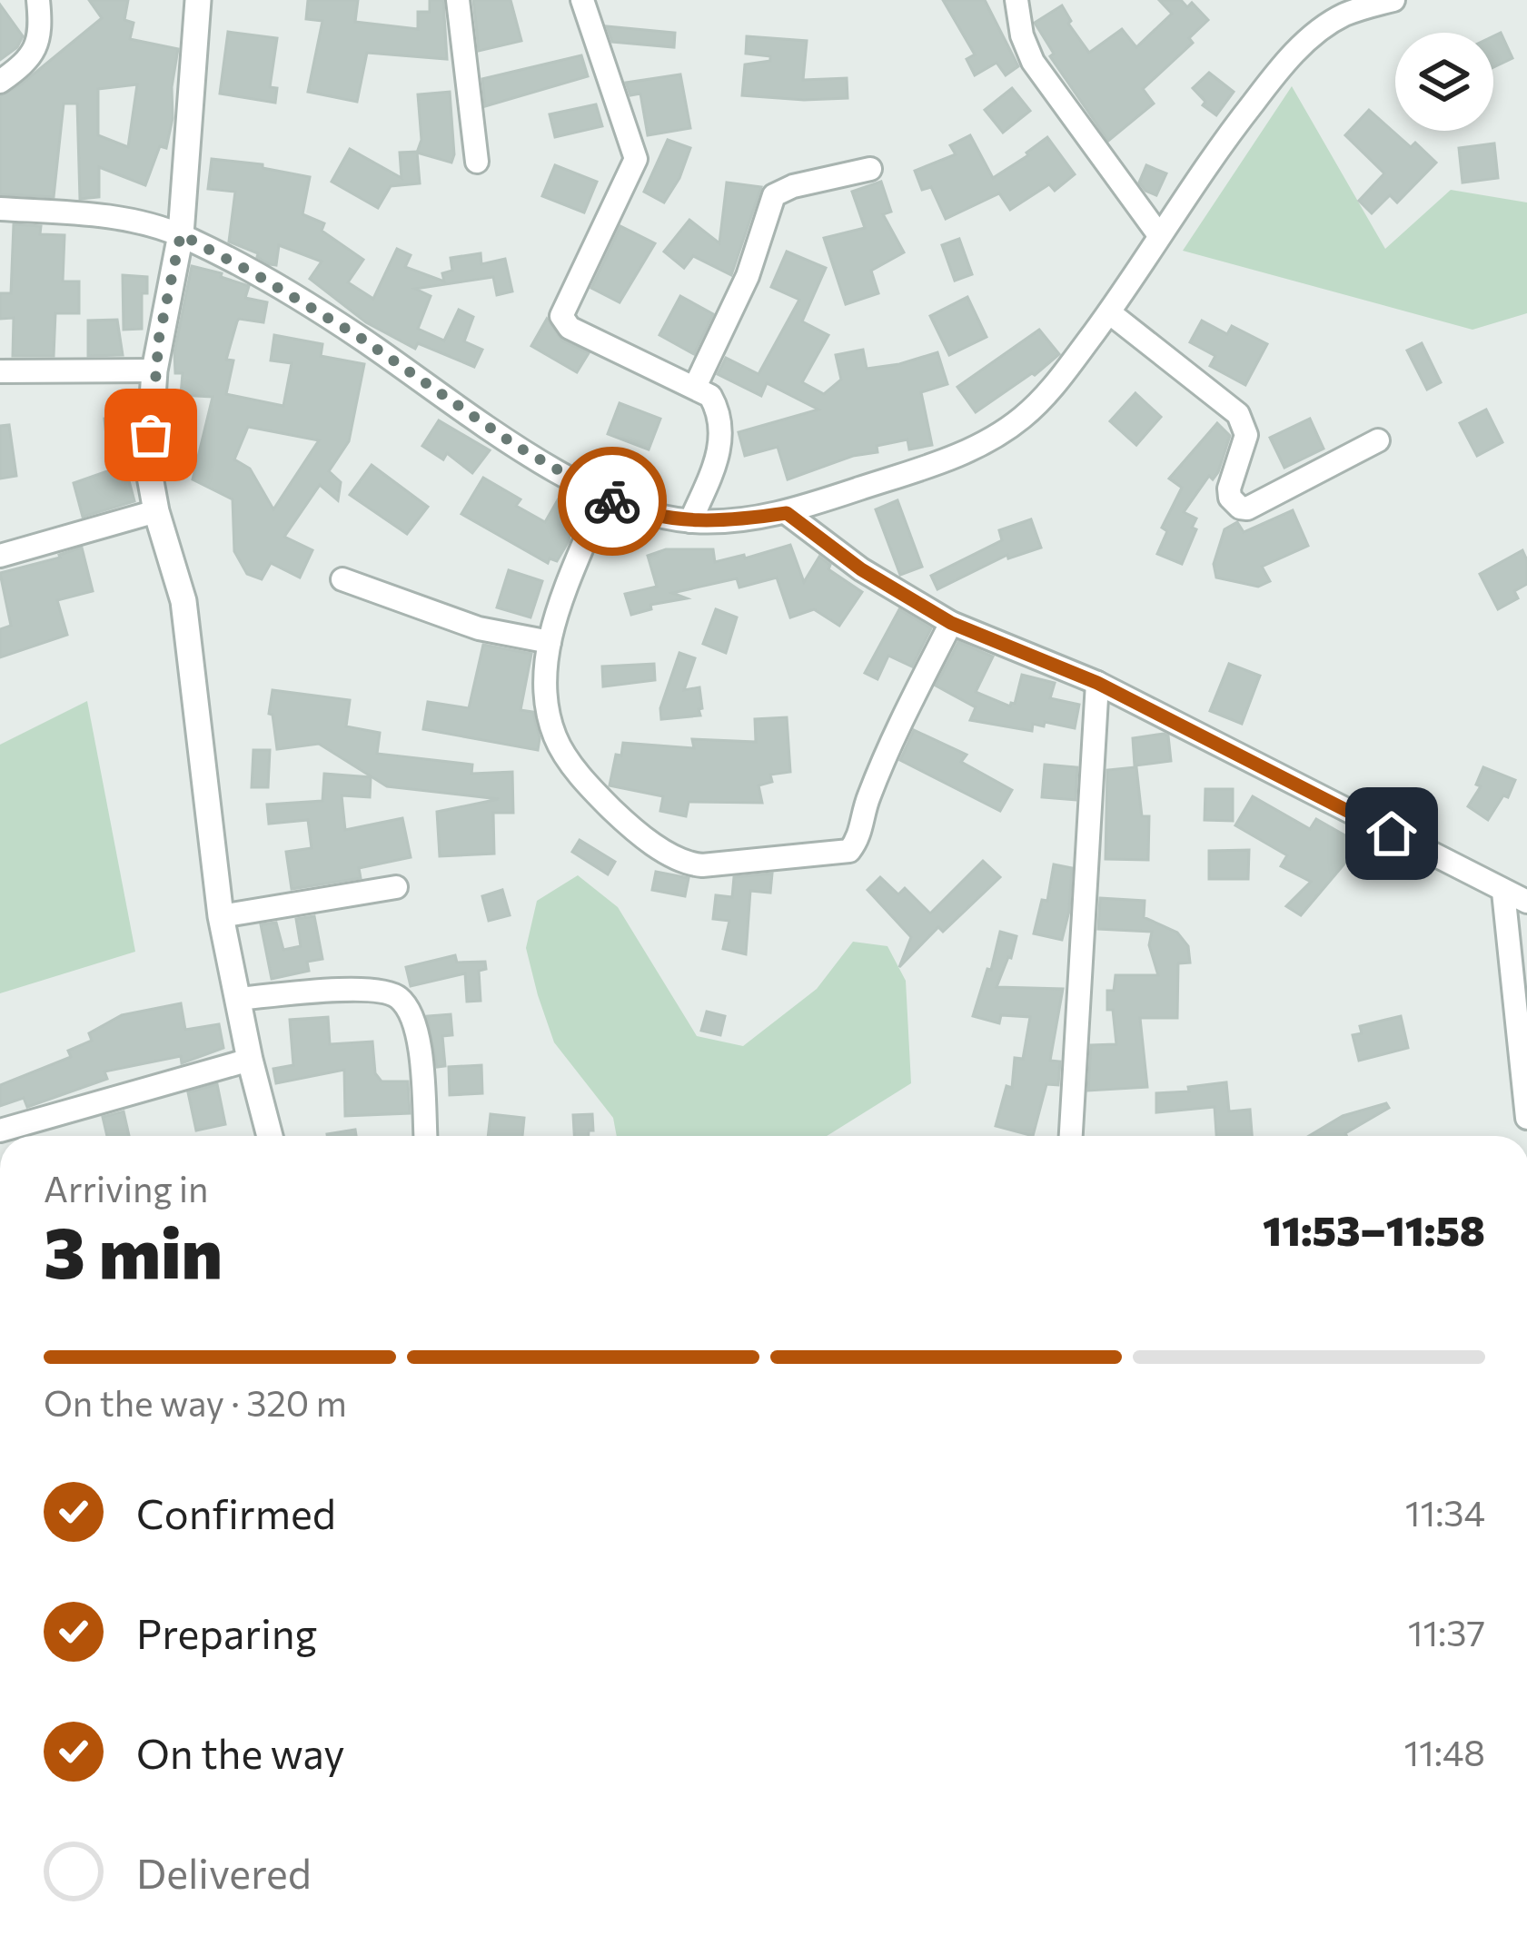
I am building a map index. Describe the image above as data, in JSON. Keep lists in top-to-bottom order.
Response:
{
  "page": {
    "heading": ["3 min", "Arriving in", "11:53–11:58"],
    "bar": "On the way · 320 m",
    "list": [
      ["Confirmed", "11:34"],
      ["Preparing", "11:37"],
      ["On the way", "11:48"],
      "Delivered"
    ]
  }
}
